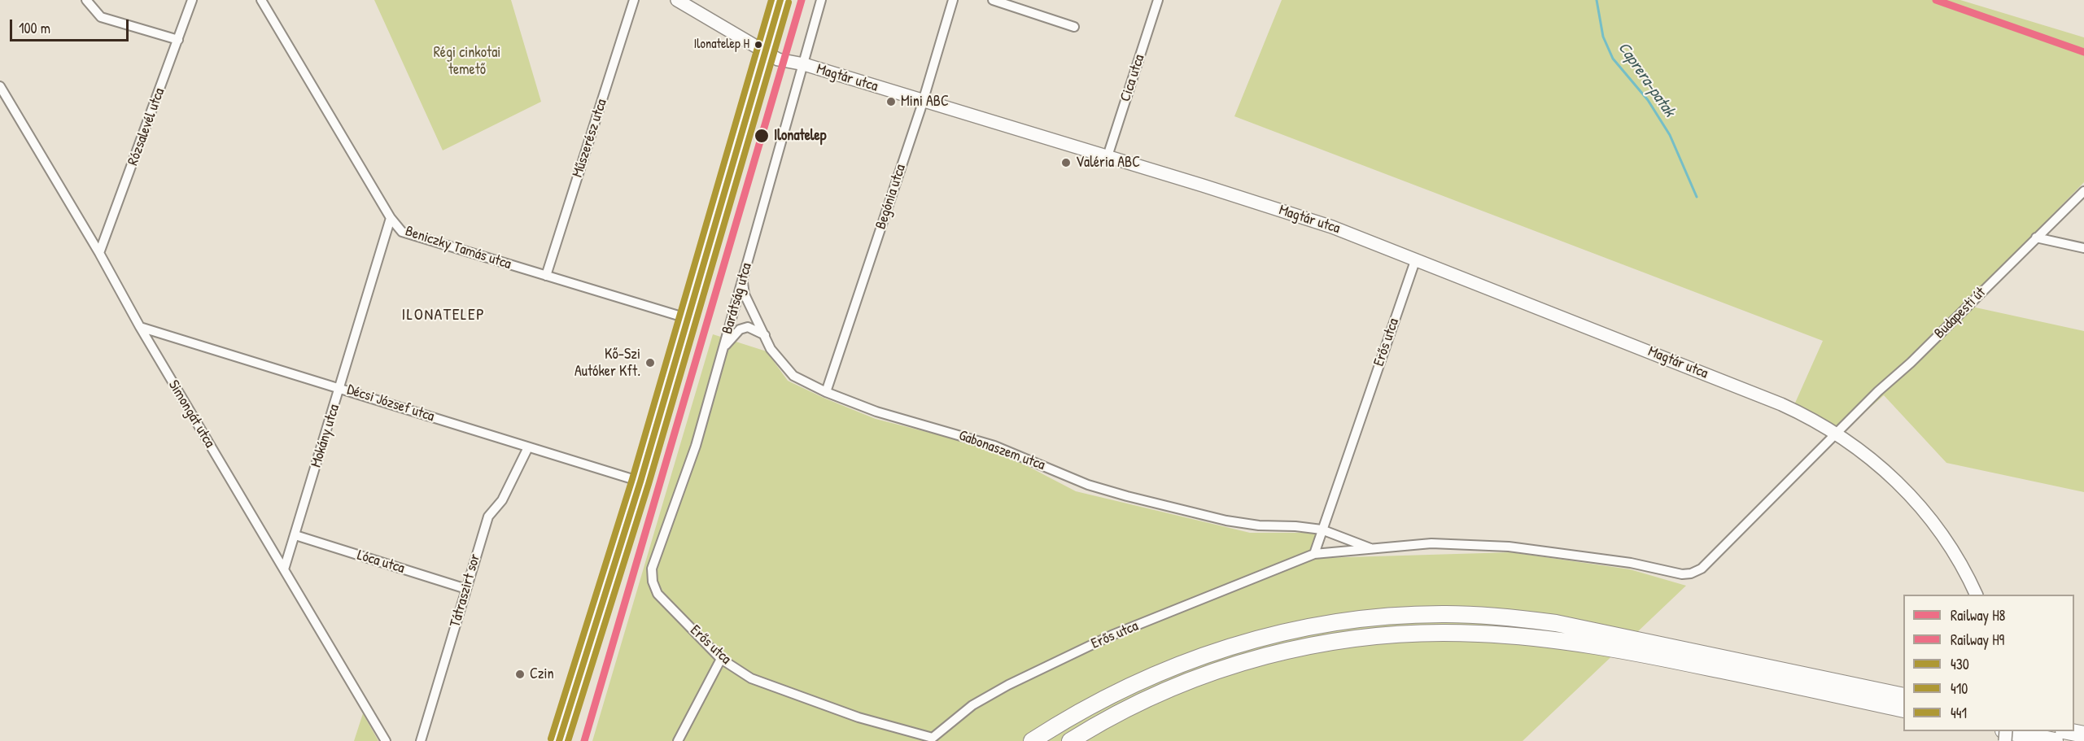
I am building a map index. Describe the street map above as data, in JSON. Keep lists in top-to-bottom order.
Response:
{
  "streets": {
    "street": [
      "Magtár utca",
      "Cica utca",
      "Rózsalevél utca",
      "Műszerész utca",
      "Begónia utca",
      "Beniczky Tamás utca",
      "Barátság utca",
      "Budapesti út",
      "Erős utca",
      "Décsi József utca",
      "Simongát utca",
      "Mokány utca",
      "Gabonaszem utca",
      "Lóca utca",
      "Tátraszirt sor"
    ]
  },
  "crossings": [
    ["Magtár utca", "Cica utca"],
    ["Magtár utca", "Begónia utca"],
    ["Magtár utca", "Barátság utca"],
    ["Magtár utca", "Budapesti út"],
    ["Magtár utca", "Erős utca"],
    ["Rózsalevél utca", "Simongát utca"],
    ["Műszerész utca", "Beniczky Tamás utca"],
    ["Begónia utca", "Gabonaszem utca"],
    ["Beniczky Tamás utca", "Mokány utca"],
    ["Barátság utca", "Erős utca"],
    ["Barátság utca", "Gabonaszem utca"],
    ["Budapesti út", "Erős utca"],
    ["Budapesti út", "Gabonaszem utca"],
    ["Erős utca", "Gabonaszem utca"],
    ["Décsi József utca", "Simongát utca"],
    ["Décsi József utca", "Mokány utca"],
    ["Décsi József utca", "Tátraszirt sor"],
    ["Simongát utca", "Mokány utca"],
    ["Mokány utca", "Lóca utca"],
    ["Lóca utca", "Tátraszirt sor"]
  ],
  "districts": ["ILONATELEP"],
  "water": ["Caprera-patak"],
  "parks": ["Régi cinkotai temető"],
  "places": [
    "Ilonatelep H",
    "Mini ABC",
    "Ilonatelep",
    "Valéria ABC",
    "Kő-Szi Autóker Kft.",
    "Czin"
  ],
  "lines": [
    "rail line H8",
    "rail line H9",
    "transit line 430",
    "transit line 441",
    "transit line 410"
  ],
  "legend": [
    "Railway H8",
    "Railway H9",
    "430",
    "410",
    "441"
  ],
  "scale_bar": "100 m"
}
